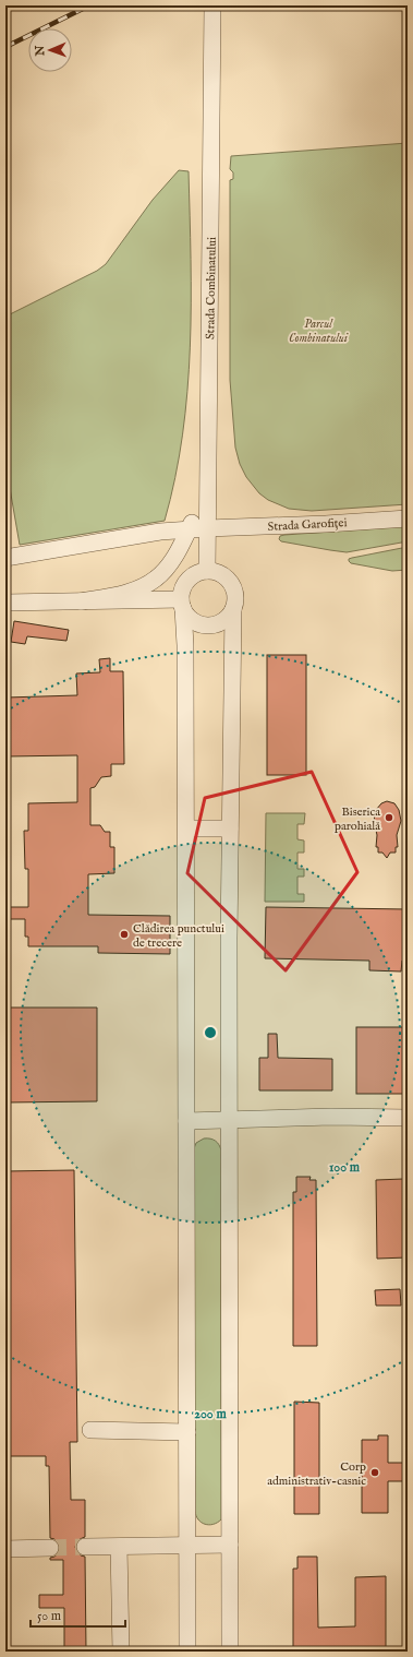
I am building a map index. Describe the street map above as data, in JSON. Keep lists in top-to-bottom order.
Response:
{
  "streets": {
    "street": ["Strada Combinatului", "Strada Garofiței"]
  },
  "crossings": [
    ["Strada Combinatului", "Strada Garofiței"]
  ],
  "parks": ["Parcul Combinatului"],
  "places": ["Biserica parohială", "Clădirea punctului de trecere", "Corp administrativ-casnic"],
  "scale_bar": "50 m",
  "north": "left",
  "rings": ["100 m", "200 m"]
}
